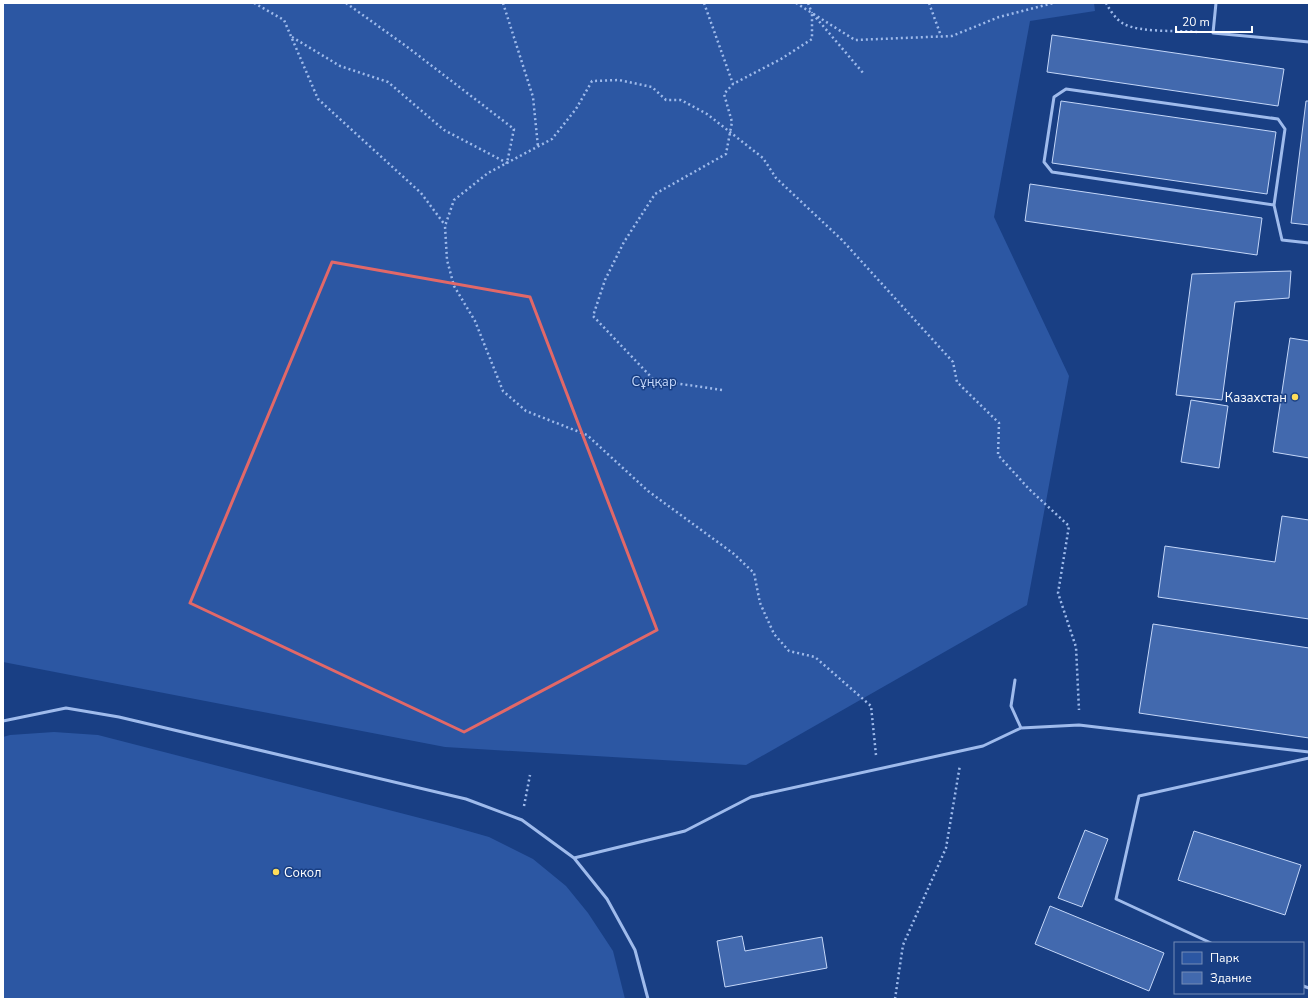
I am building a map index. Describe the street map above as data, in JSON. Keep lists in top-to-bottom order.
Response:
{
  "parks": ["Сұңқар"],
  "places": ["Казахстан", "Сокол"],
  "legend": ["Парк", "Здание"],
  "scale_bar": "20 m"
}
